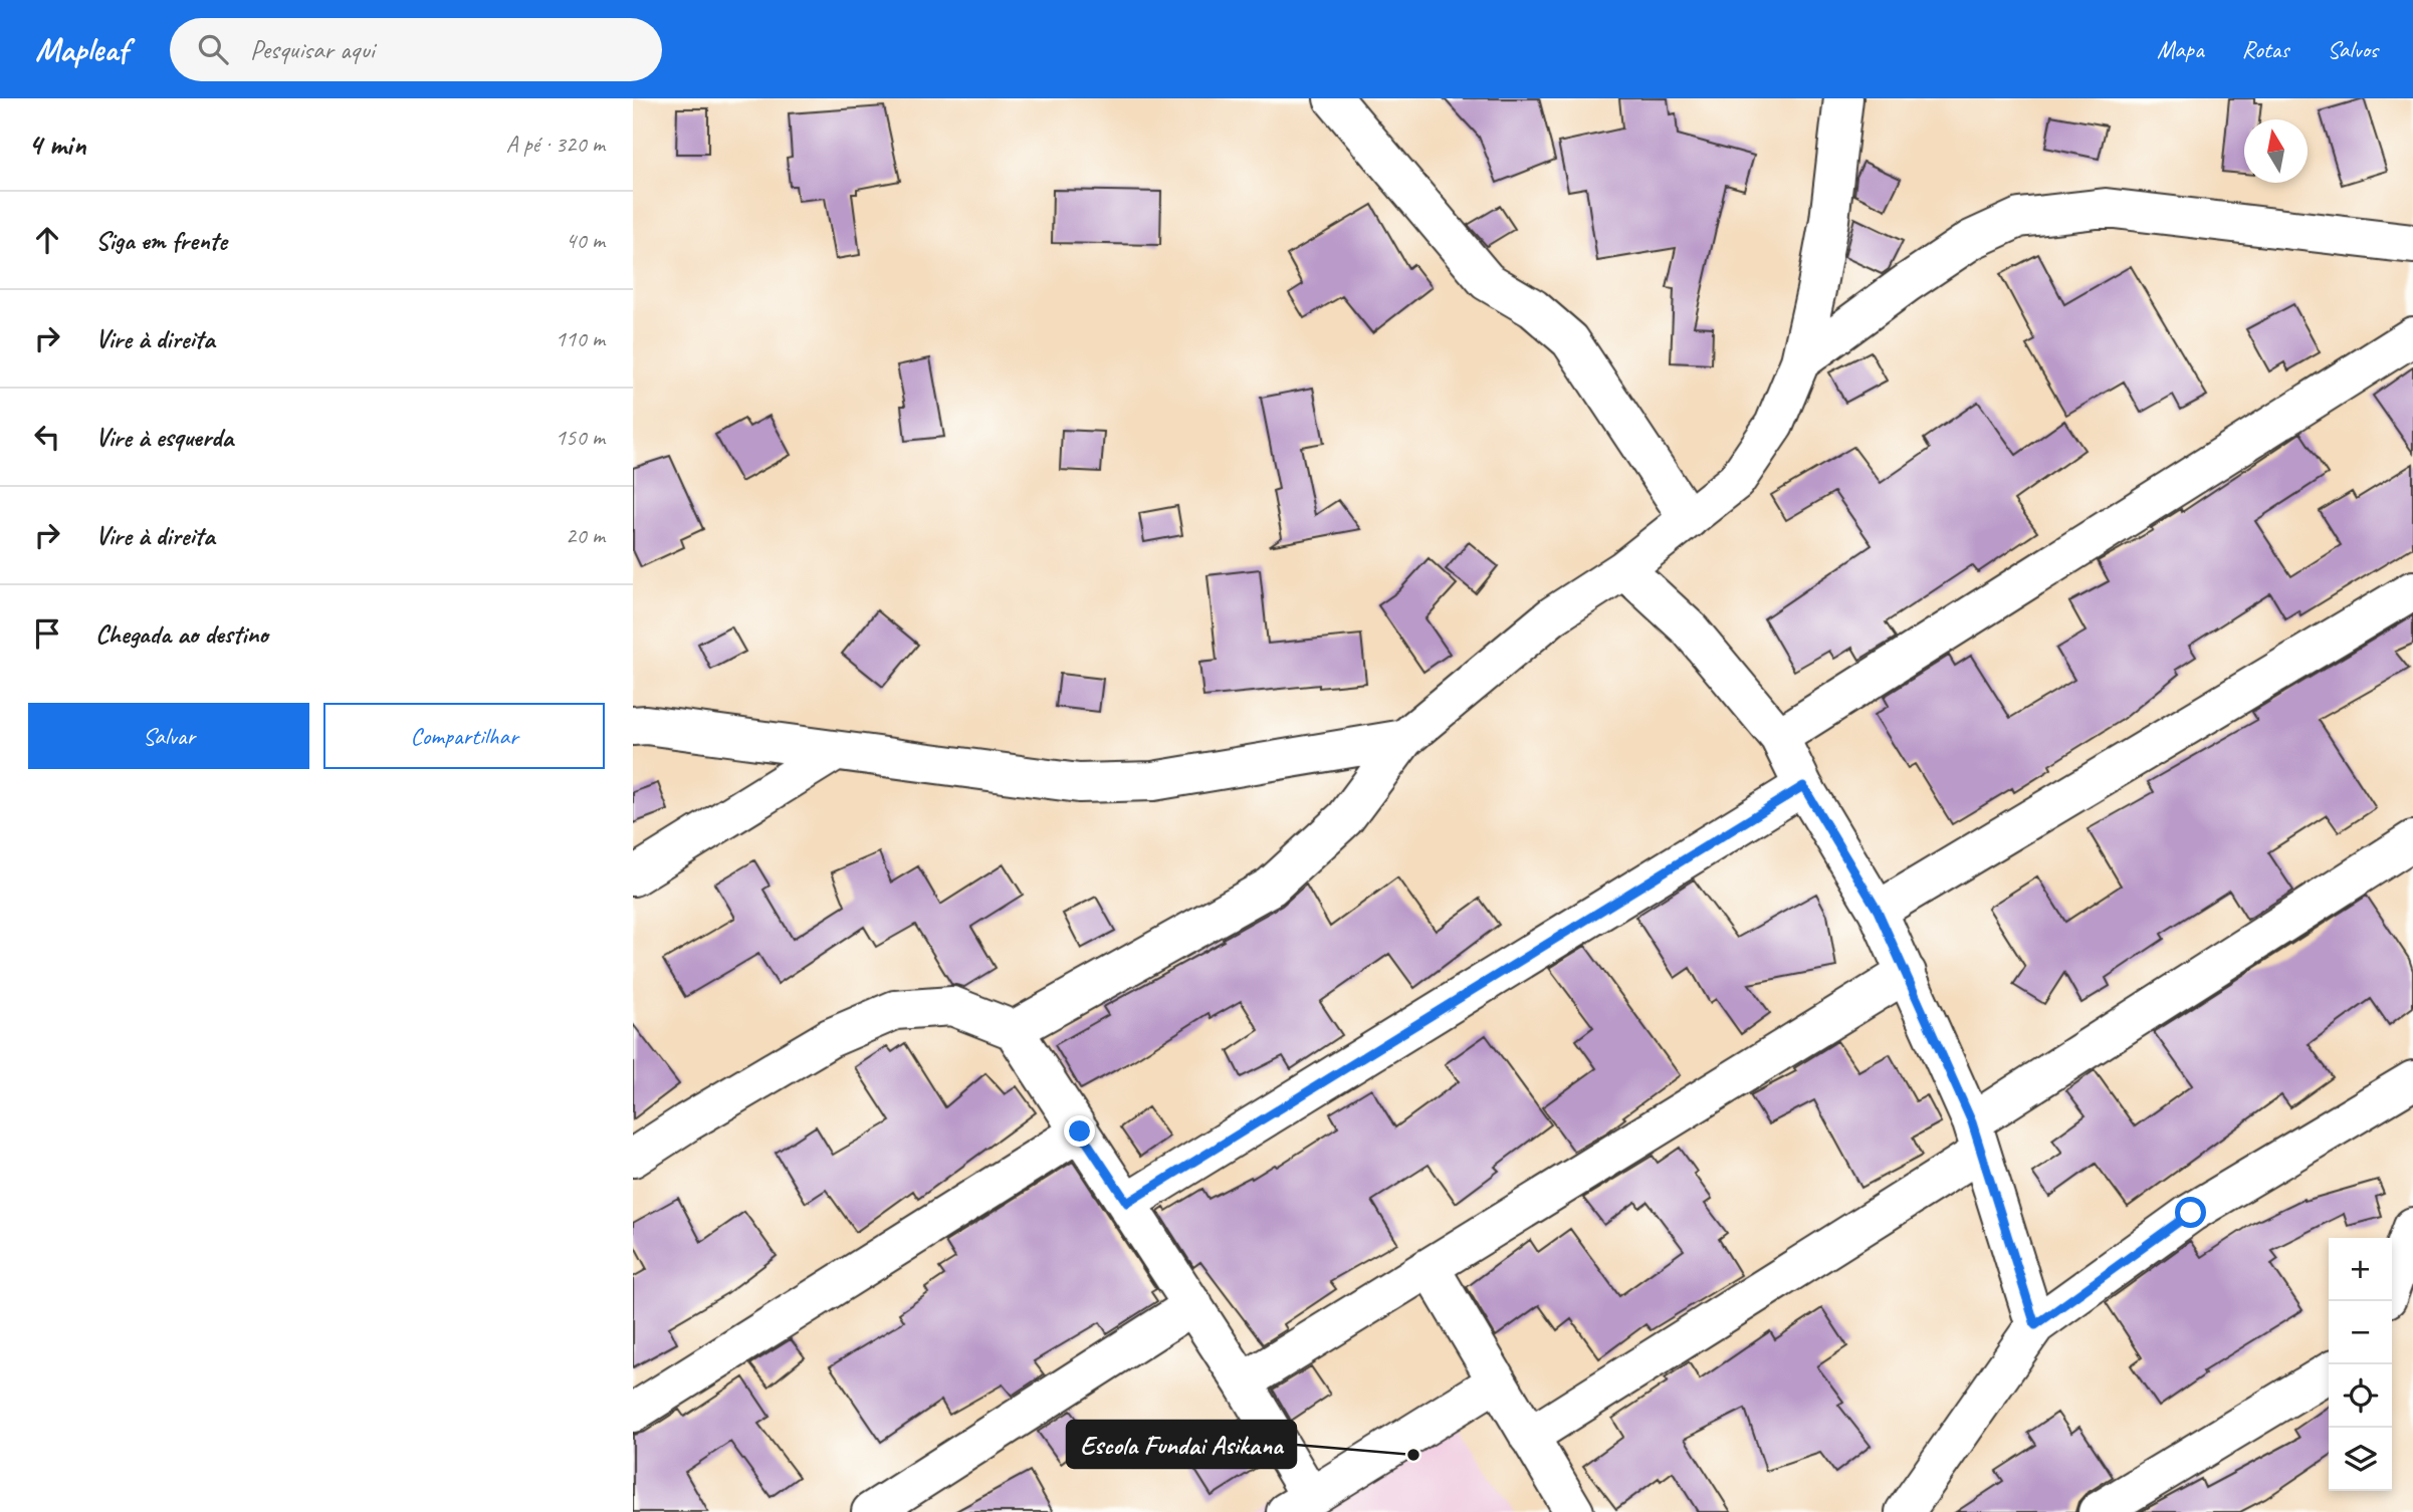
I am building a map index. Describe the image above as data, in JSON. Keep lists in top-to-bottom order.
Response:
{
  "places": ["Escola Fundai Asikana"],
  "north": "top",
  "page": {
    "header": "Mapleaf",
    "search": "Pesquisar aqui",
    "nav": ["Mapa", "Rotas", "Salvos"],
    "heading": ["4 min", "A pé · 320 m"],
    "list": [
      ["Siga em frente", "40 m"],
      ["Vire à direita", "110 m"],
      ["Vire à esquerda", "150 m"],
      ["Vire à direita", "20 m"],
      "Chegada ao destino"
    ],
    "buttons": ["Salvar", "Compartilhar"],
    "map_buttons": ["+", "−"]
  }
}
